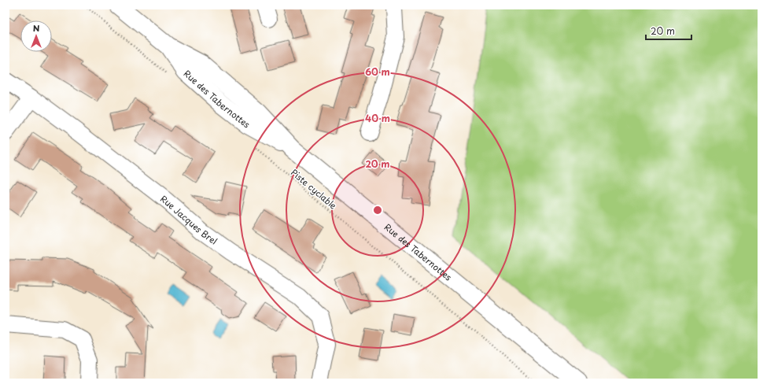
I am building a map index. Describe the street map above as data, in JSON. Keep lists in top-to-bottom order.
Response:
{
  "streets": {
    "street": ["Rue des Tabernottes", "Rue Jacques Brel"],
    "path": ["Piste cyclable"]
  },
  "scale_bar": "20 m",
  "north": "top",
  "rings": ["60 m", "40 m", "20 m"]
}
